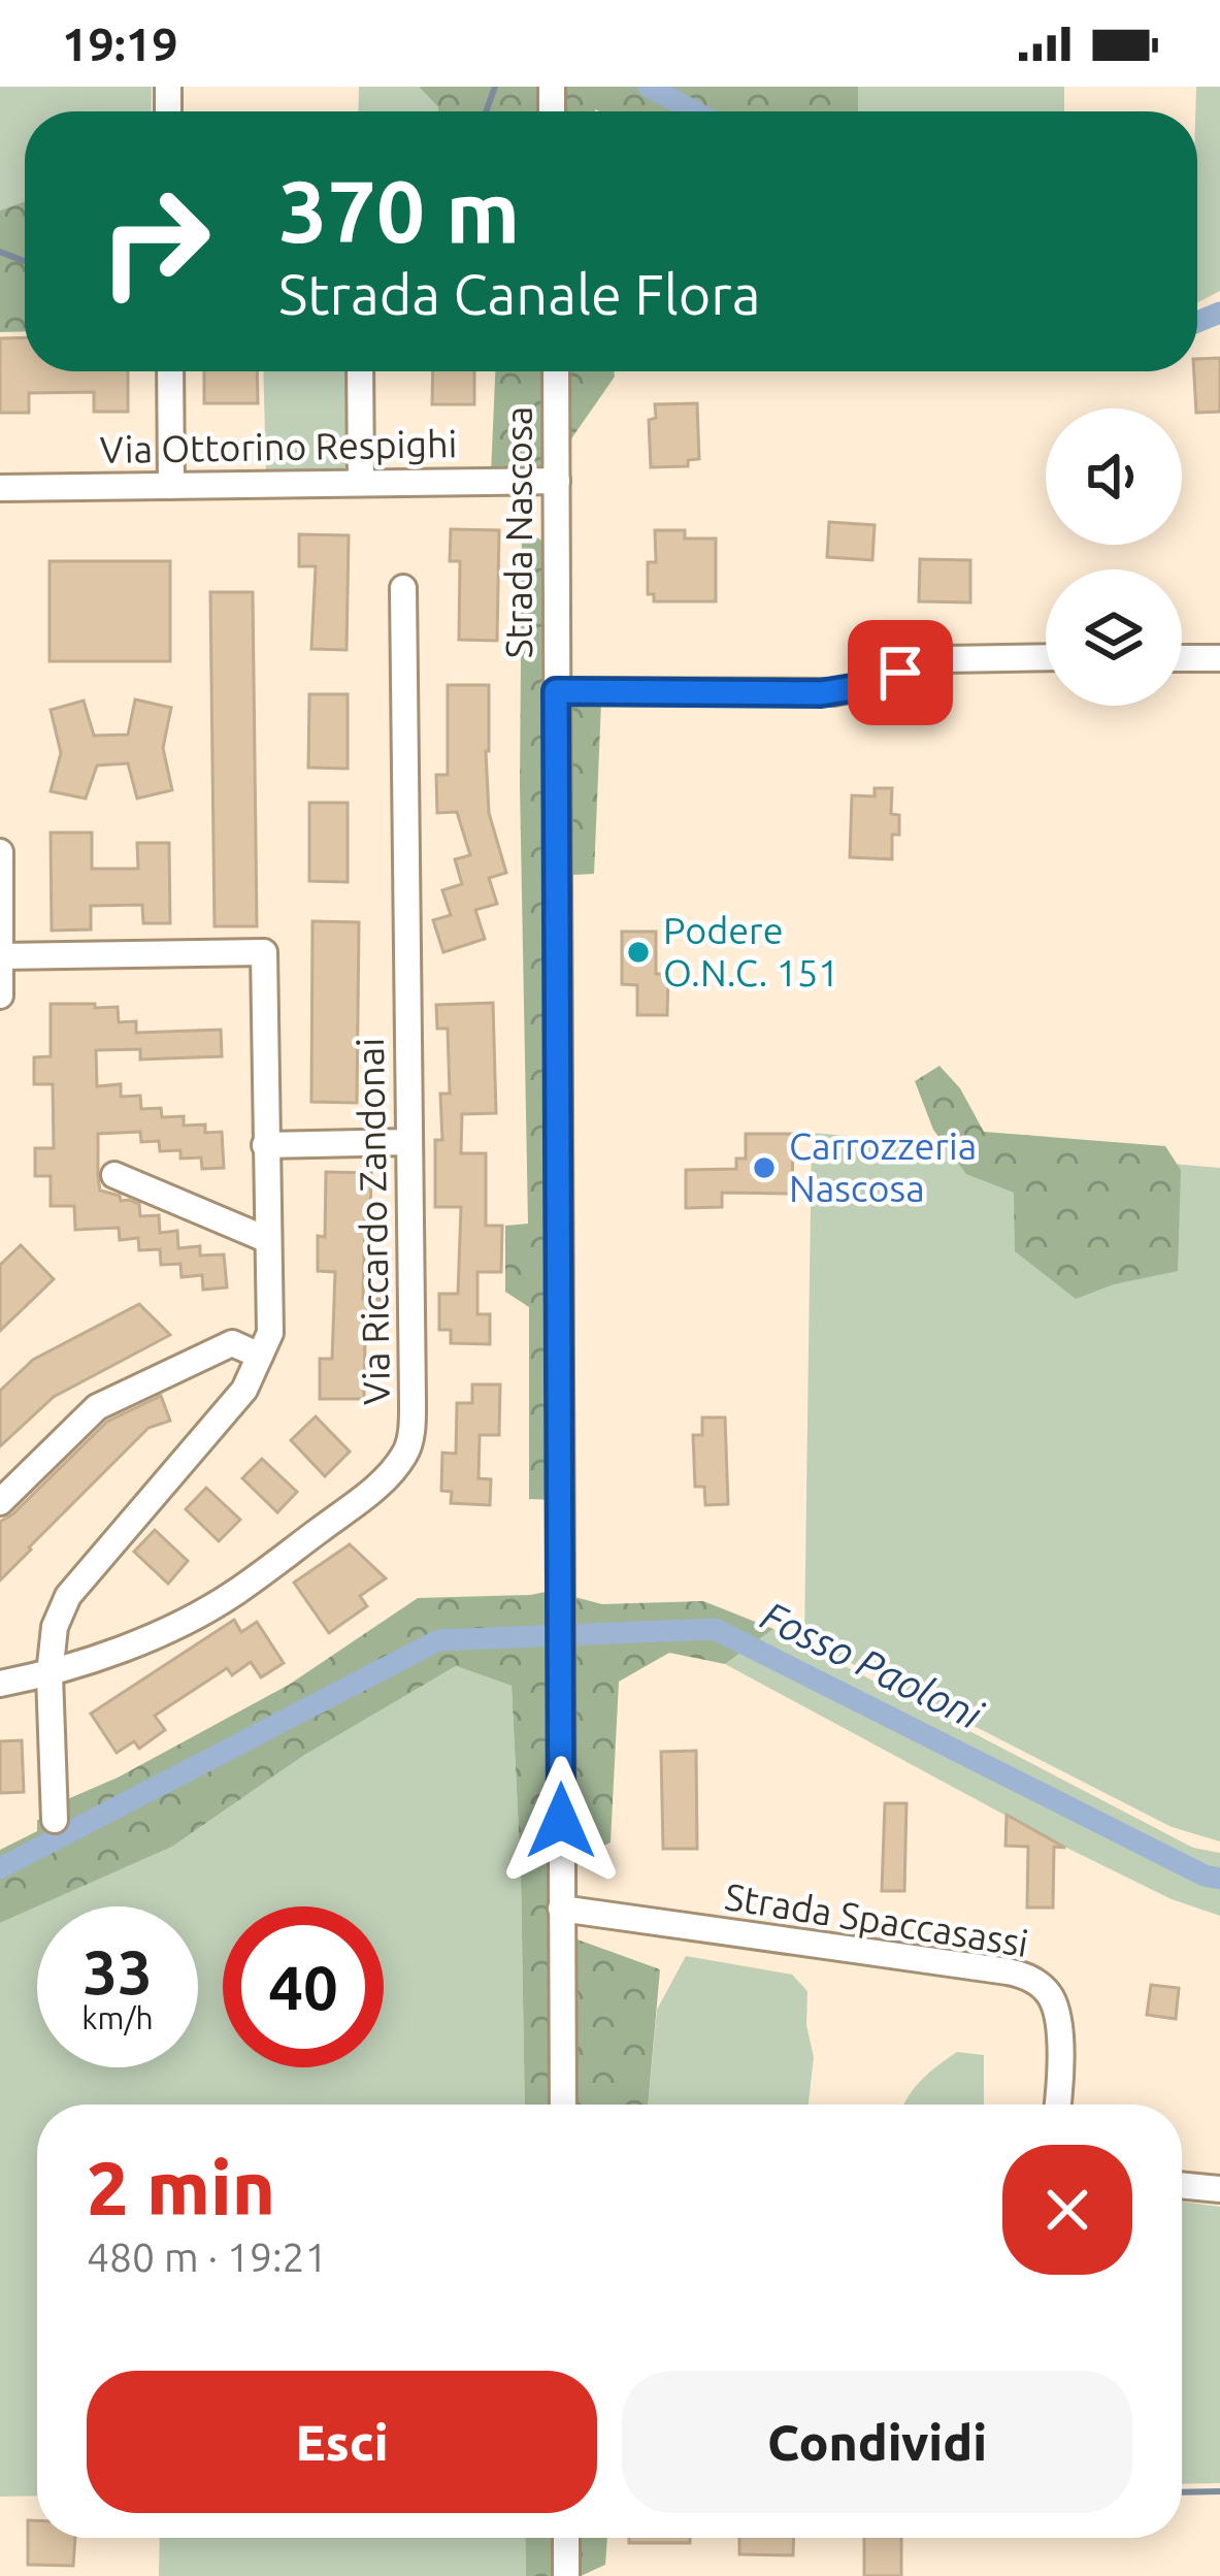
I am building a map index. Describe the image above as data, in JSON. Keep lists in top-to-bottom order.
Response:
{
  "streets": {
    "street": [
      "Via Ottorino Respighi",
      "Strada Nascosa",
      "Via Riccardo Zandonai",
      "Strada Spaccasassi"
    ]
  },
  "crossings": [
    ["Via Ottorino Respighi", "Strada Nascosa"],
    ["Strada Nascosa", "Strada Spaccasassi"]
  ],
  "water": ["Fosso Paoloni"],
  "places": ["Podere O.N.C. 151", "Carrozzeria Nascosa"],
  "page": {
    "status": "19:19",
    "turn": ["370 m", "Strada Canale Flora"],
    "speed": "33 km/h",
    "limit": "40",
    "heading": ["2 min", "480 m · 19:21"],
    "buttons": ["Esci", "Condividi"]
  }
}
